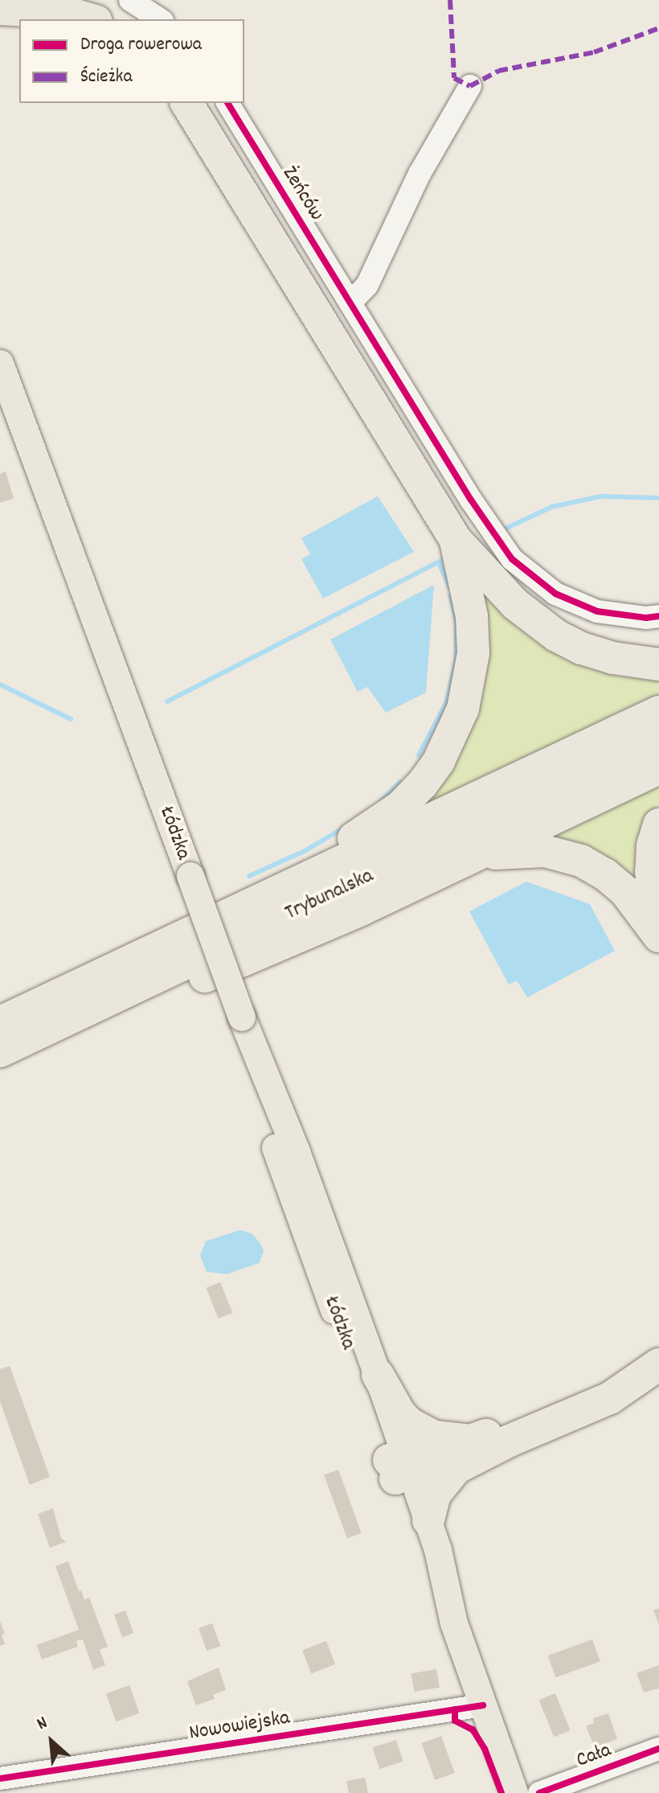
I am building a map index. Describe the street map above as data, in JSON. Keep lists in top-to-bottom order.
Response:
{
  "streets": {
    "highway": ["Trybunalska"],
    "main road": ["Łódzka"],
    "street": ["Żeńców", "Nowowiejska", "Cała"]
  },
  "crossings": [
    ["Łódzka", "Nowowiejska"]
  ],
  "legend": ["Droga rowerowa", "Ścieżka"],
  "north": "top left"
}
